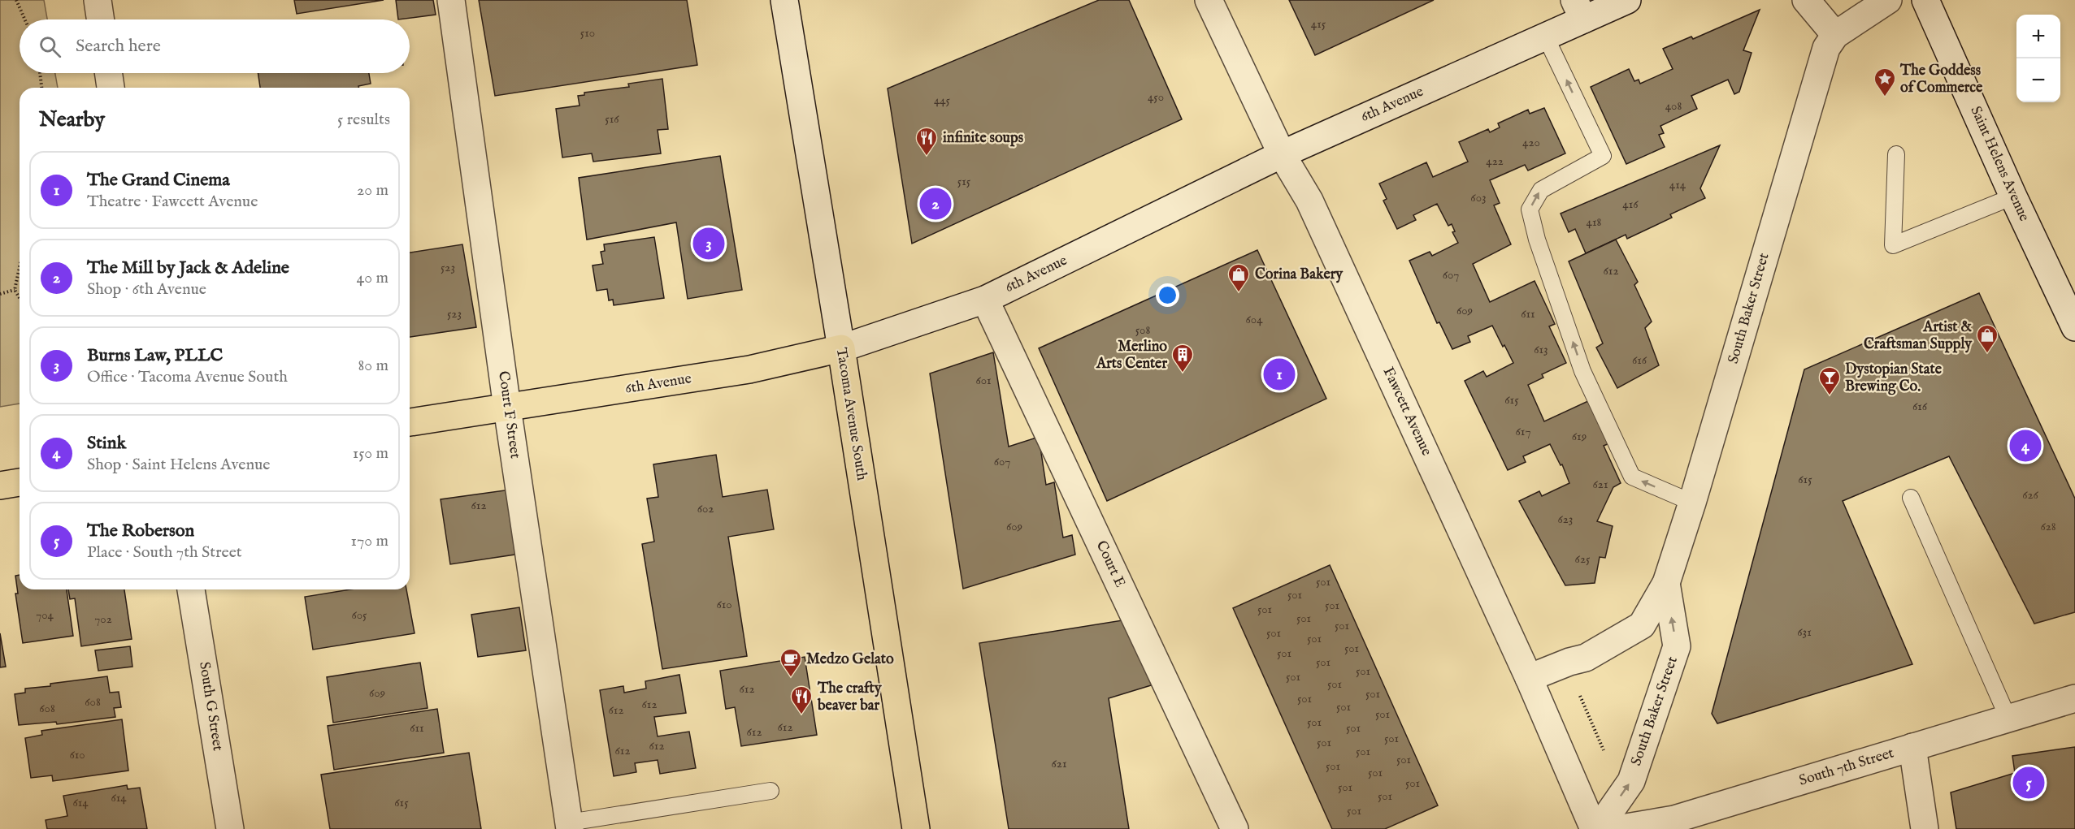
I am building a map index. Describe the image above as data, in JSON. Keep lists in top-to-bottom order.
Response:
{
  "streets": {
    "main road": ["6th Avenue", "Tacoma Avenue South"],
    "street": [
      "Saint Helens Avenue",
      "South Baker Street",
      "Fawcett Avenue",
      "Court F Street",
      "Court E",
      "South G Street",
      "South 7th Street"
    ]
  },
  "crossings": [
    ["6th Avenue", "Fawcett Avenue"],
    ["6th Avenue", "Tacoma Avenue South"],
    ["6th Avenue", "Court F Street"],
    ["6th Avenue", "Court E"],
    ["South Baker Street", "Fawcett Avenue"]
  ],
  "places": {
    "place": ["The Goddess of Commerce"],
    "restaurant": ["infinite soups", "The crafty beaver bar"],
    "shop": ["Corina Bakery", "Artist & Craftsman Supply"],
    "building": ["Merlino Arts Center"],
    "bar": ["Dystopian State Brewing Co."],
    "cafe": ["Medzo Gelato"]
  },
  "house_numbers": [
    "415",
    "510",
    "450",
    "445",
    "408",
    "516",
    "420",
    "422",
    "515",
    "414",
    "603",
    "416",
    "418",
    "523",
    "612",
    "607",
    "609",
    "523",
    "611",
    "604",
    "508",
    "613",
    "616",
    "601",
    "615",
    "616",
    "617",
    "619",
    "607",
    "615",
    "621",
    "626",
    "612",
    "602",
    "623",
    "609",
    "628",
    "625",
    "501",
    "501",
    "610",
    "501",
    "501",
    "704",
    "605",
    "501",
    "702",
    "501",
    "631",
    "501",
    "501",
    "501",
    "501",
    "501",
    "501",
    "501",
    "501",
    "612",
    "609",
    "501",
    "501",
    "608",
    "612",
    "501",
    "608",
    "612",
    "501",
    "501",
    "612",
    "611",
    "501",
    "612",
    "501",
    "501",
    "612",
    "612",
    "501",
    "610",
    "501",
    "621",
    "501",
    "501",
    "501",
    "501",
    "501",
    "614",
    "614",
    "615",
    "501"
  ],
  "page": {
    "map_buttons": ["+", "−"],
    "search": "Search here",
    "heading": ["Nearby", "5 results"],
    "list": [
      {
        "mark": "1",
        "name": "The Grand Cinema",
        "note": "Theatre · Fawcett Avenue",
        "value": "20 m"
      },
      {
        "mark": "2",
        "name": "The Mill by Jack & Adeline",
        "note": "Shop · 6th Avenue",
        "value": "40 m"
      },
      {
        "mark": "3",
        "name": "Burns Law, PLLC",
        "note": "Office · Tacoma Avenue South",
        "value": "80 m"
      },
      {
        "mark": "4",
        "name": "Stink",
        "note": "Shop · Saint Helens Avenue",
        "value": "150 m"
      },
      {
        "mark": "5",
        "name": "The Roberson",
        "note": "Place · South 7th Street",
        "value": "170 m"
      }
    ],
    "pins": [
      "2",
      "3",
      "1",
      "4",
      "5"
    ]
  }
}
